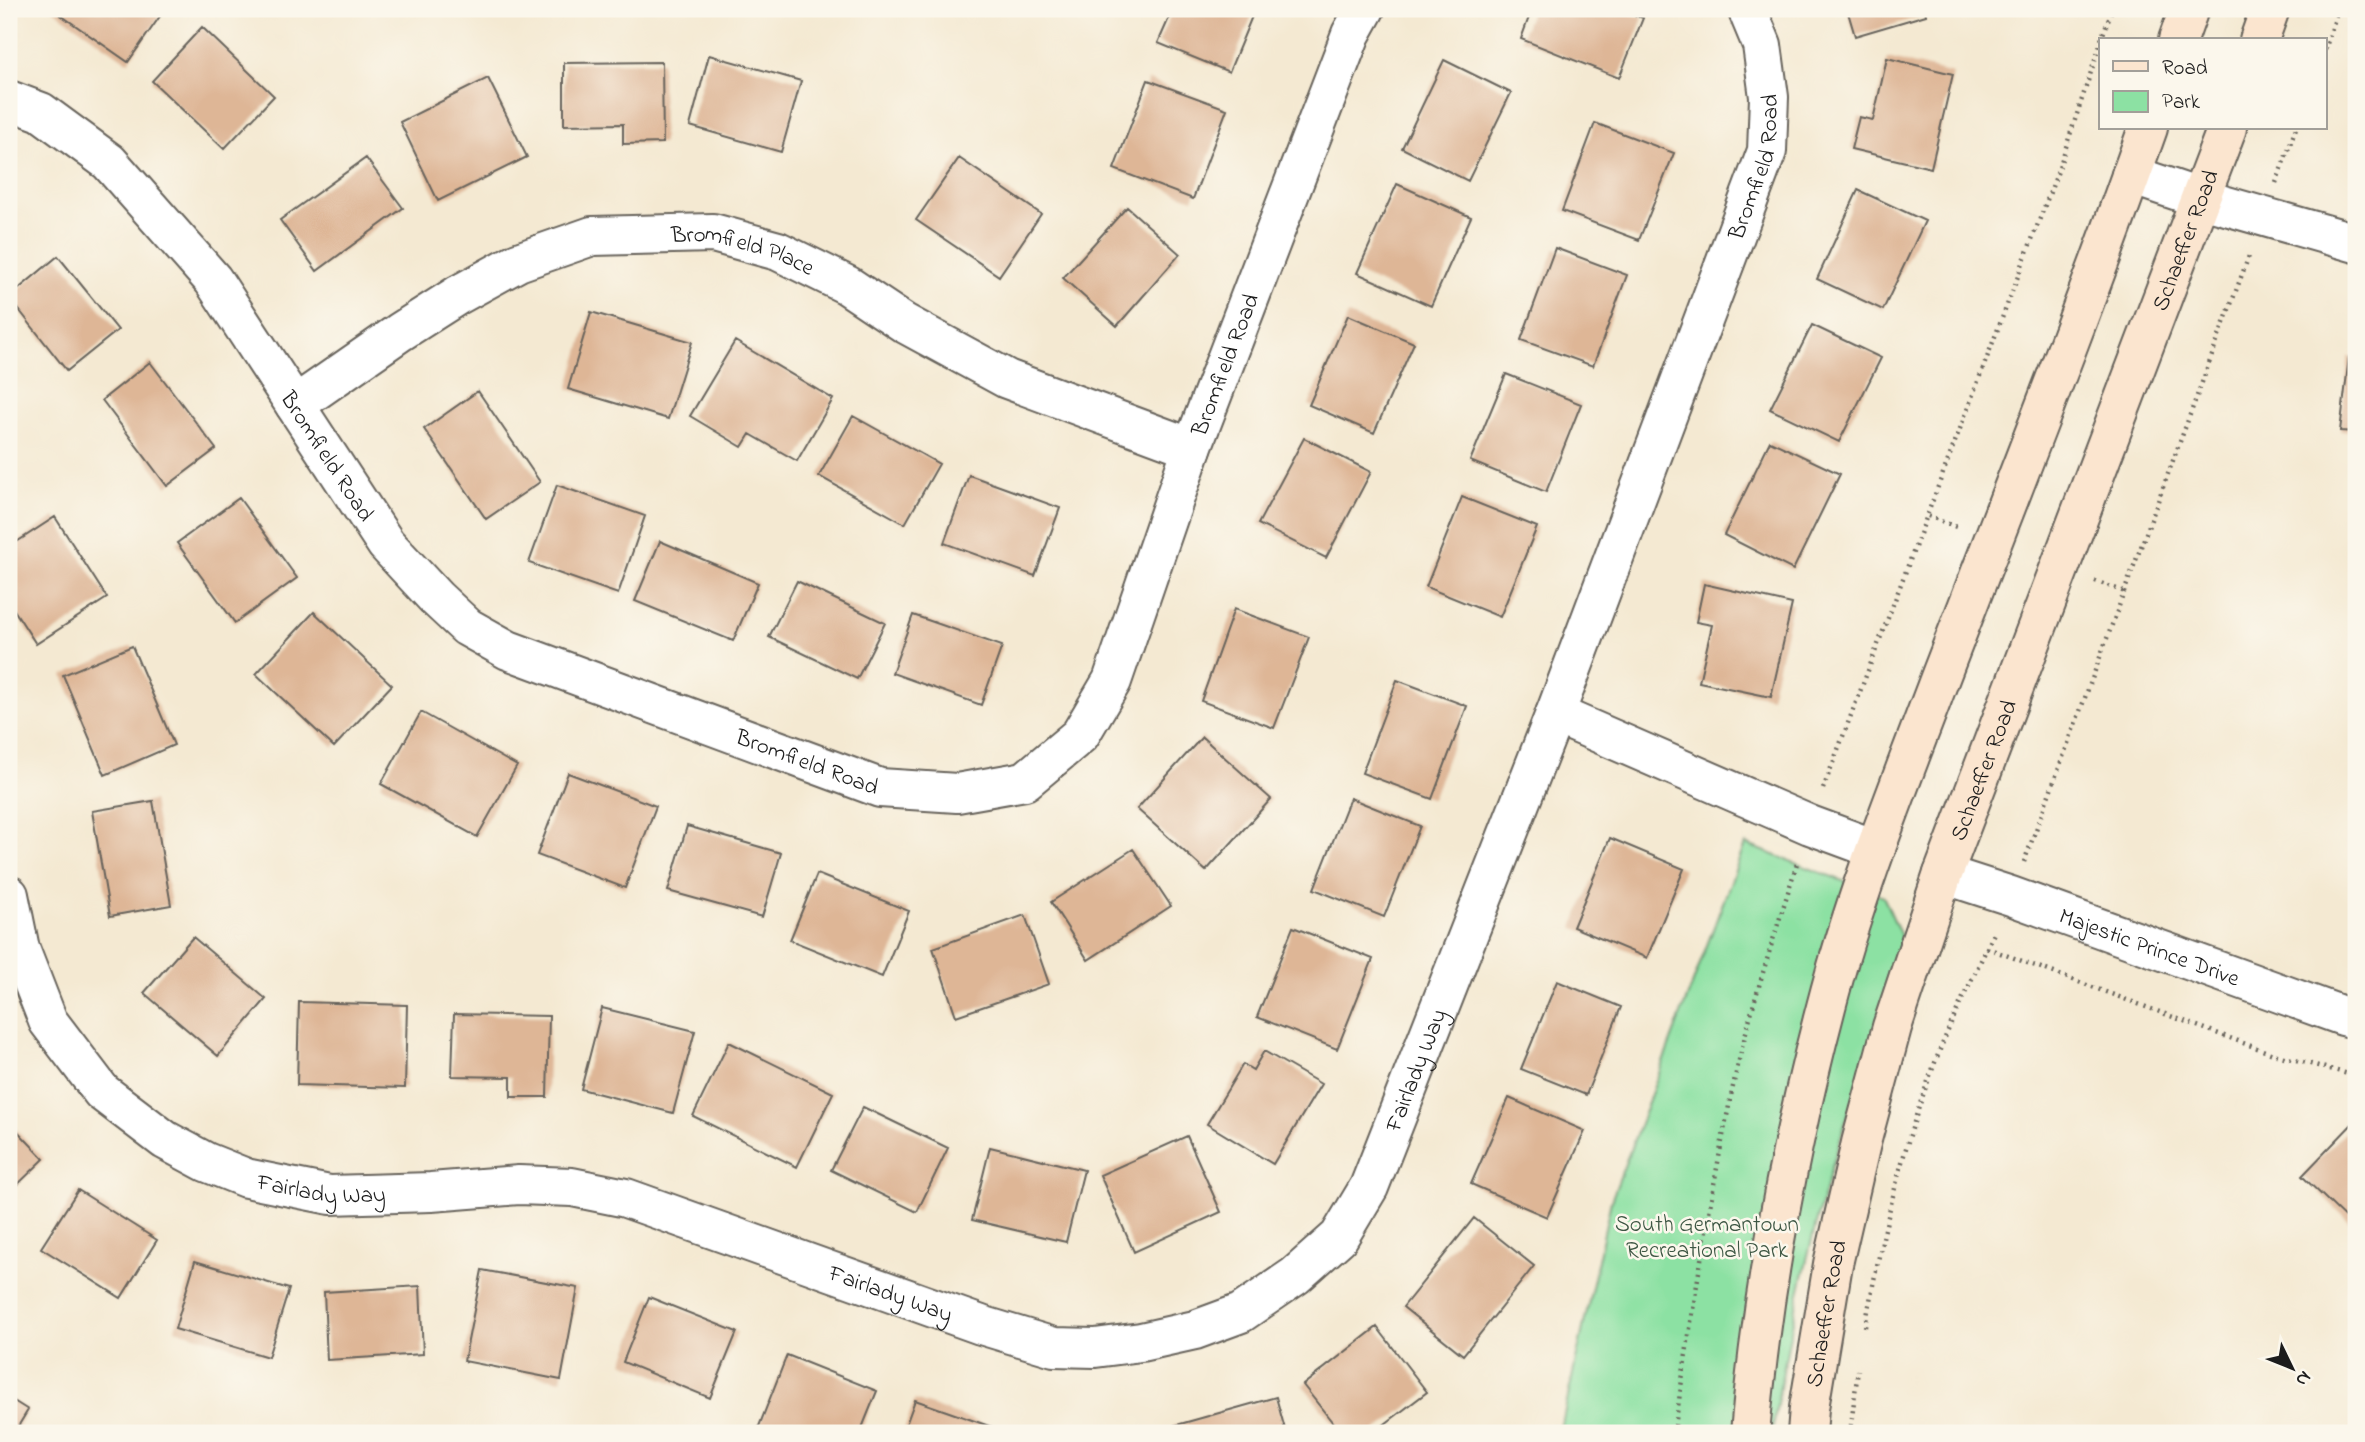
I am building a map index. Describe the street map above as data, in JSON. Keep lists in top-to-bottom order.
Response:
{
  "streets": {
    "street": [
      "Bromfield Road",
      "Schaeffer Road",
      "Bromfield Place",
      "Majestic Prince Drive",
      "Fairlady Way"
    ]
  },
  "crossings": [
    ["Bromfield Road", "Bromfield Place"],
    ["Bromfield Road", "Fairlady Way"],
    ["Schaeffer Road", "Majestic Prince Drive"]
  ],
  "parks": ["South Germantown Recreational Park"],
  "legend": ["Road", "Park"],
  "north": "bottom right"
}
